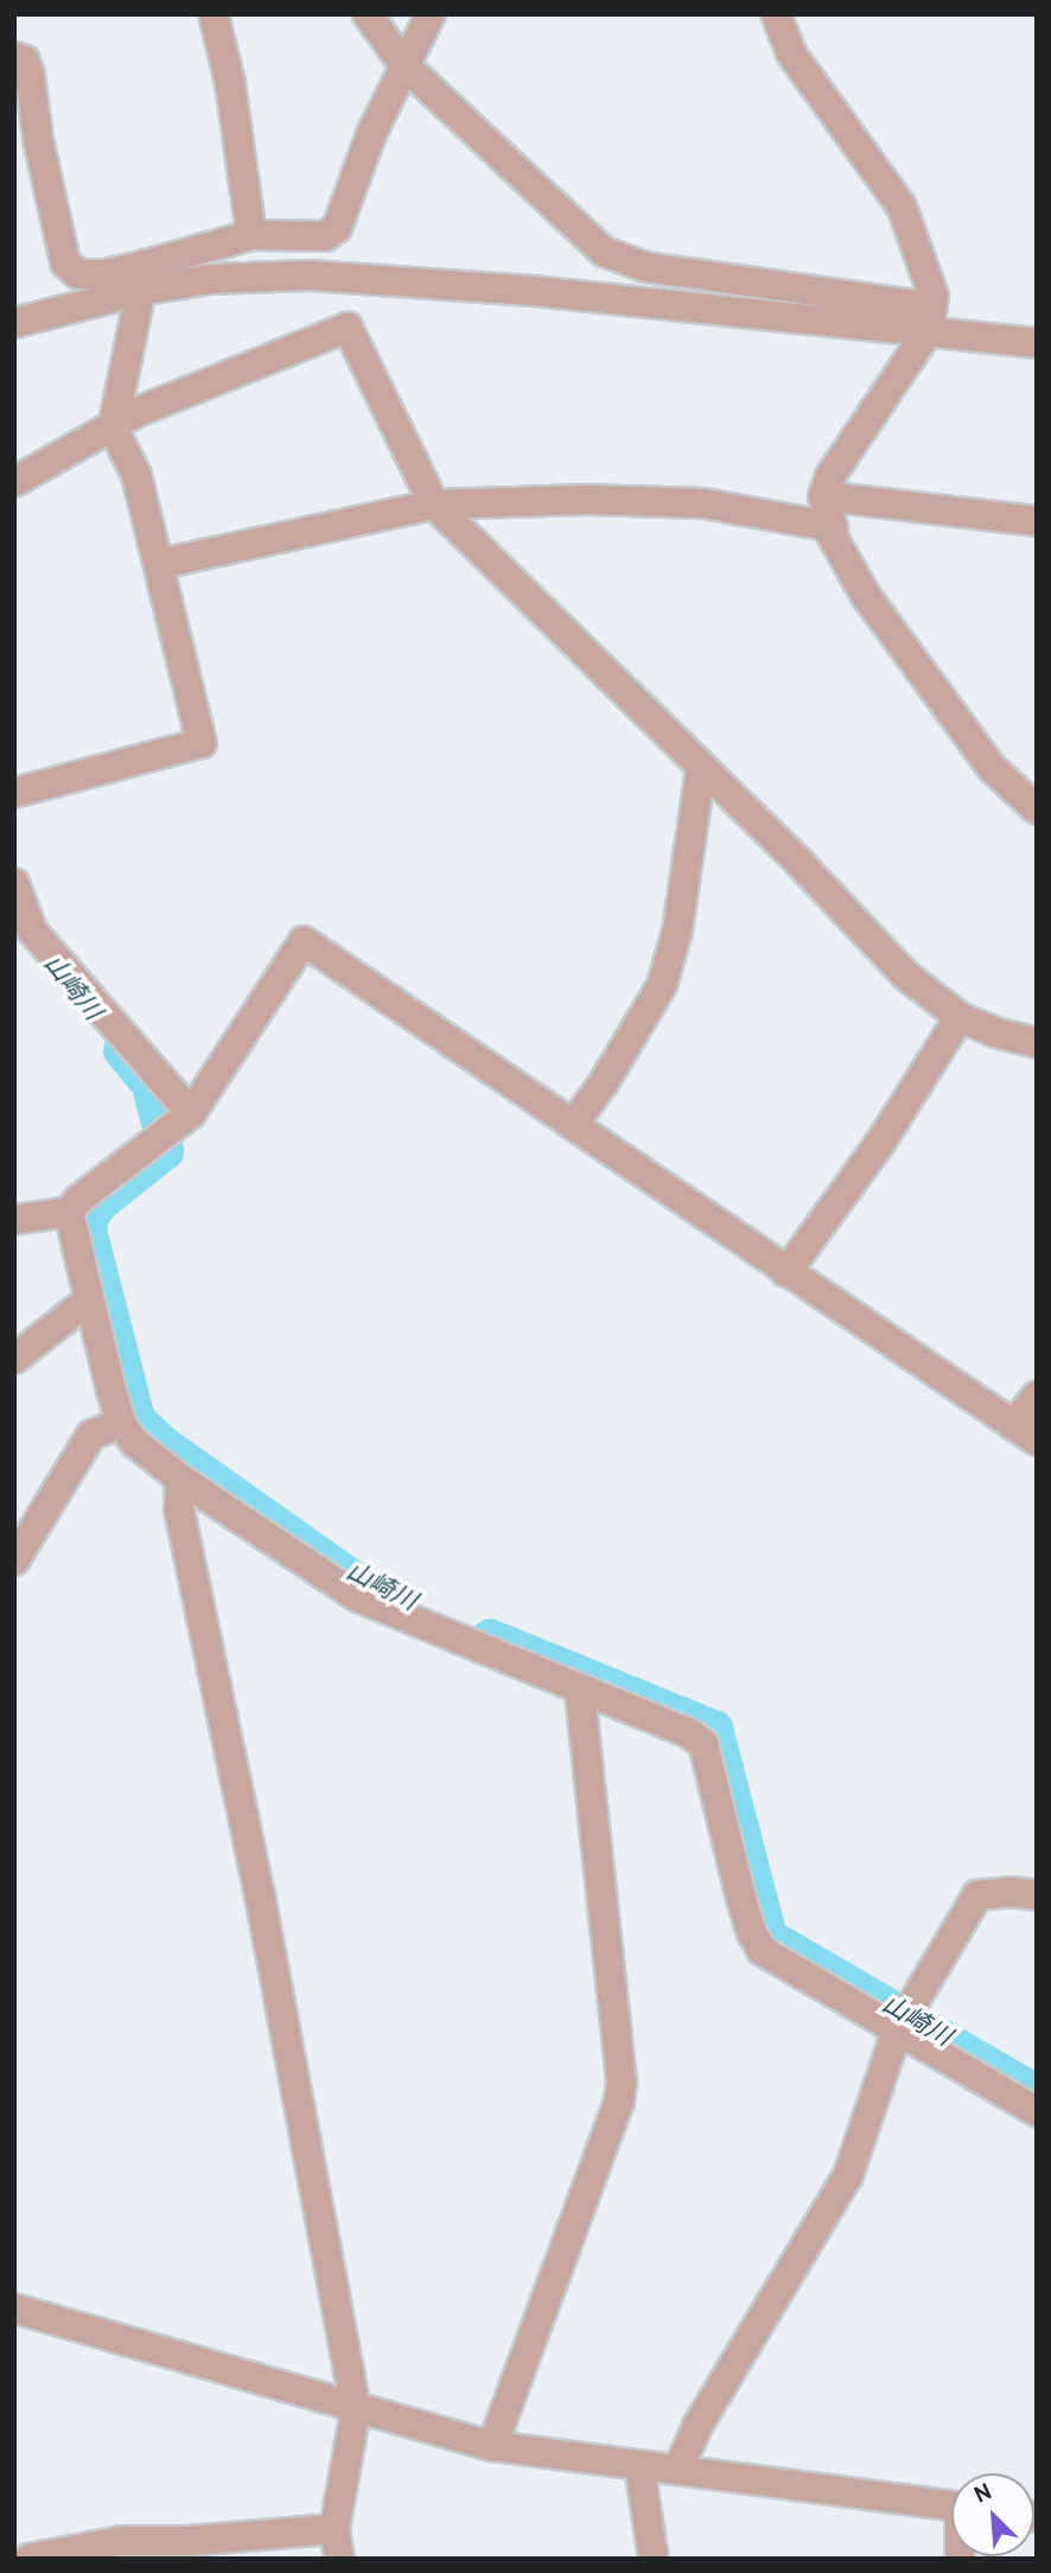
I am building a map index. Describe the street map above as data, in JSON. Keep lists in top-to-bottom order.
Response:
{
  "water": ["山崎川"],
  "north": "top left"
}
